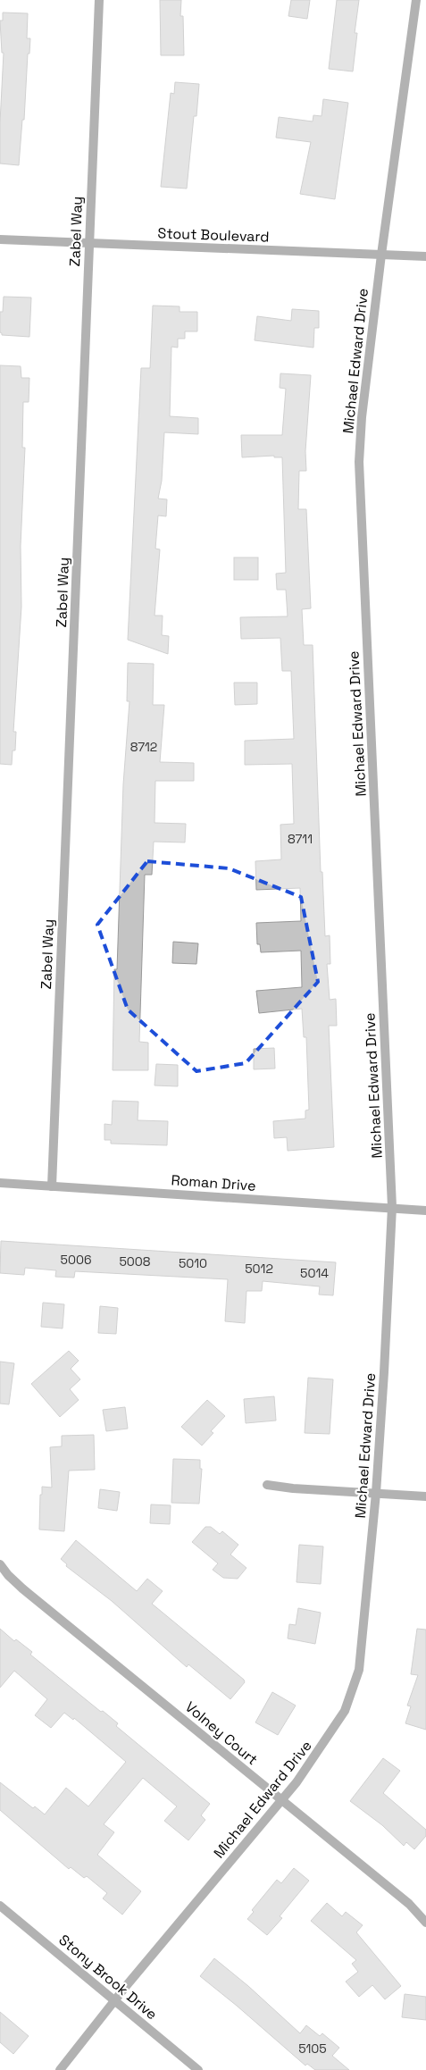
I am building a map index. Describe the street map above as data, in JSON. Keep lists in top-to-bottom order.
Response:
{
  "streets": {
    "street": [
      "Zabel Way",
      "Stout Boulevard",
      "Michael Edward Drive",
      "Roman Drive",
      "Volney Court",
      "Stony Brook Drive"
    ]
  },
  "crossings": [
    ["Zabel Way", "Stout Boulevard"],
    ["Zabel Way", "Roman Drive"],
    ["Stout Boulevard", "Michael Edward Drive"],
    ["Michael Edward Drive", "Roman Drive"],
    ["Michael Edward Drive", "Volney Court"],
    ["Michael Edward Drive", "Stony Brook Drive"]
  ],
  "house_numbers": [
    "8712",
    "8711",
    "5006",
    "5008",
    "5010",
    "5012",
    "5014",
    "5105"
  ]
}
